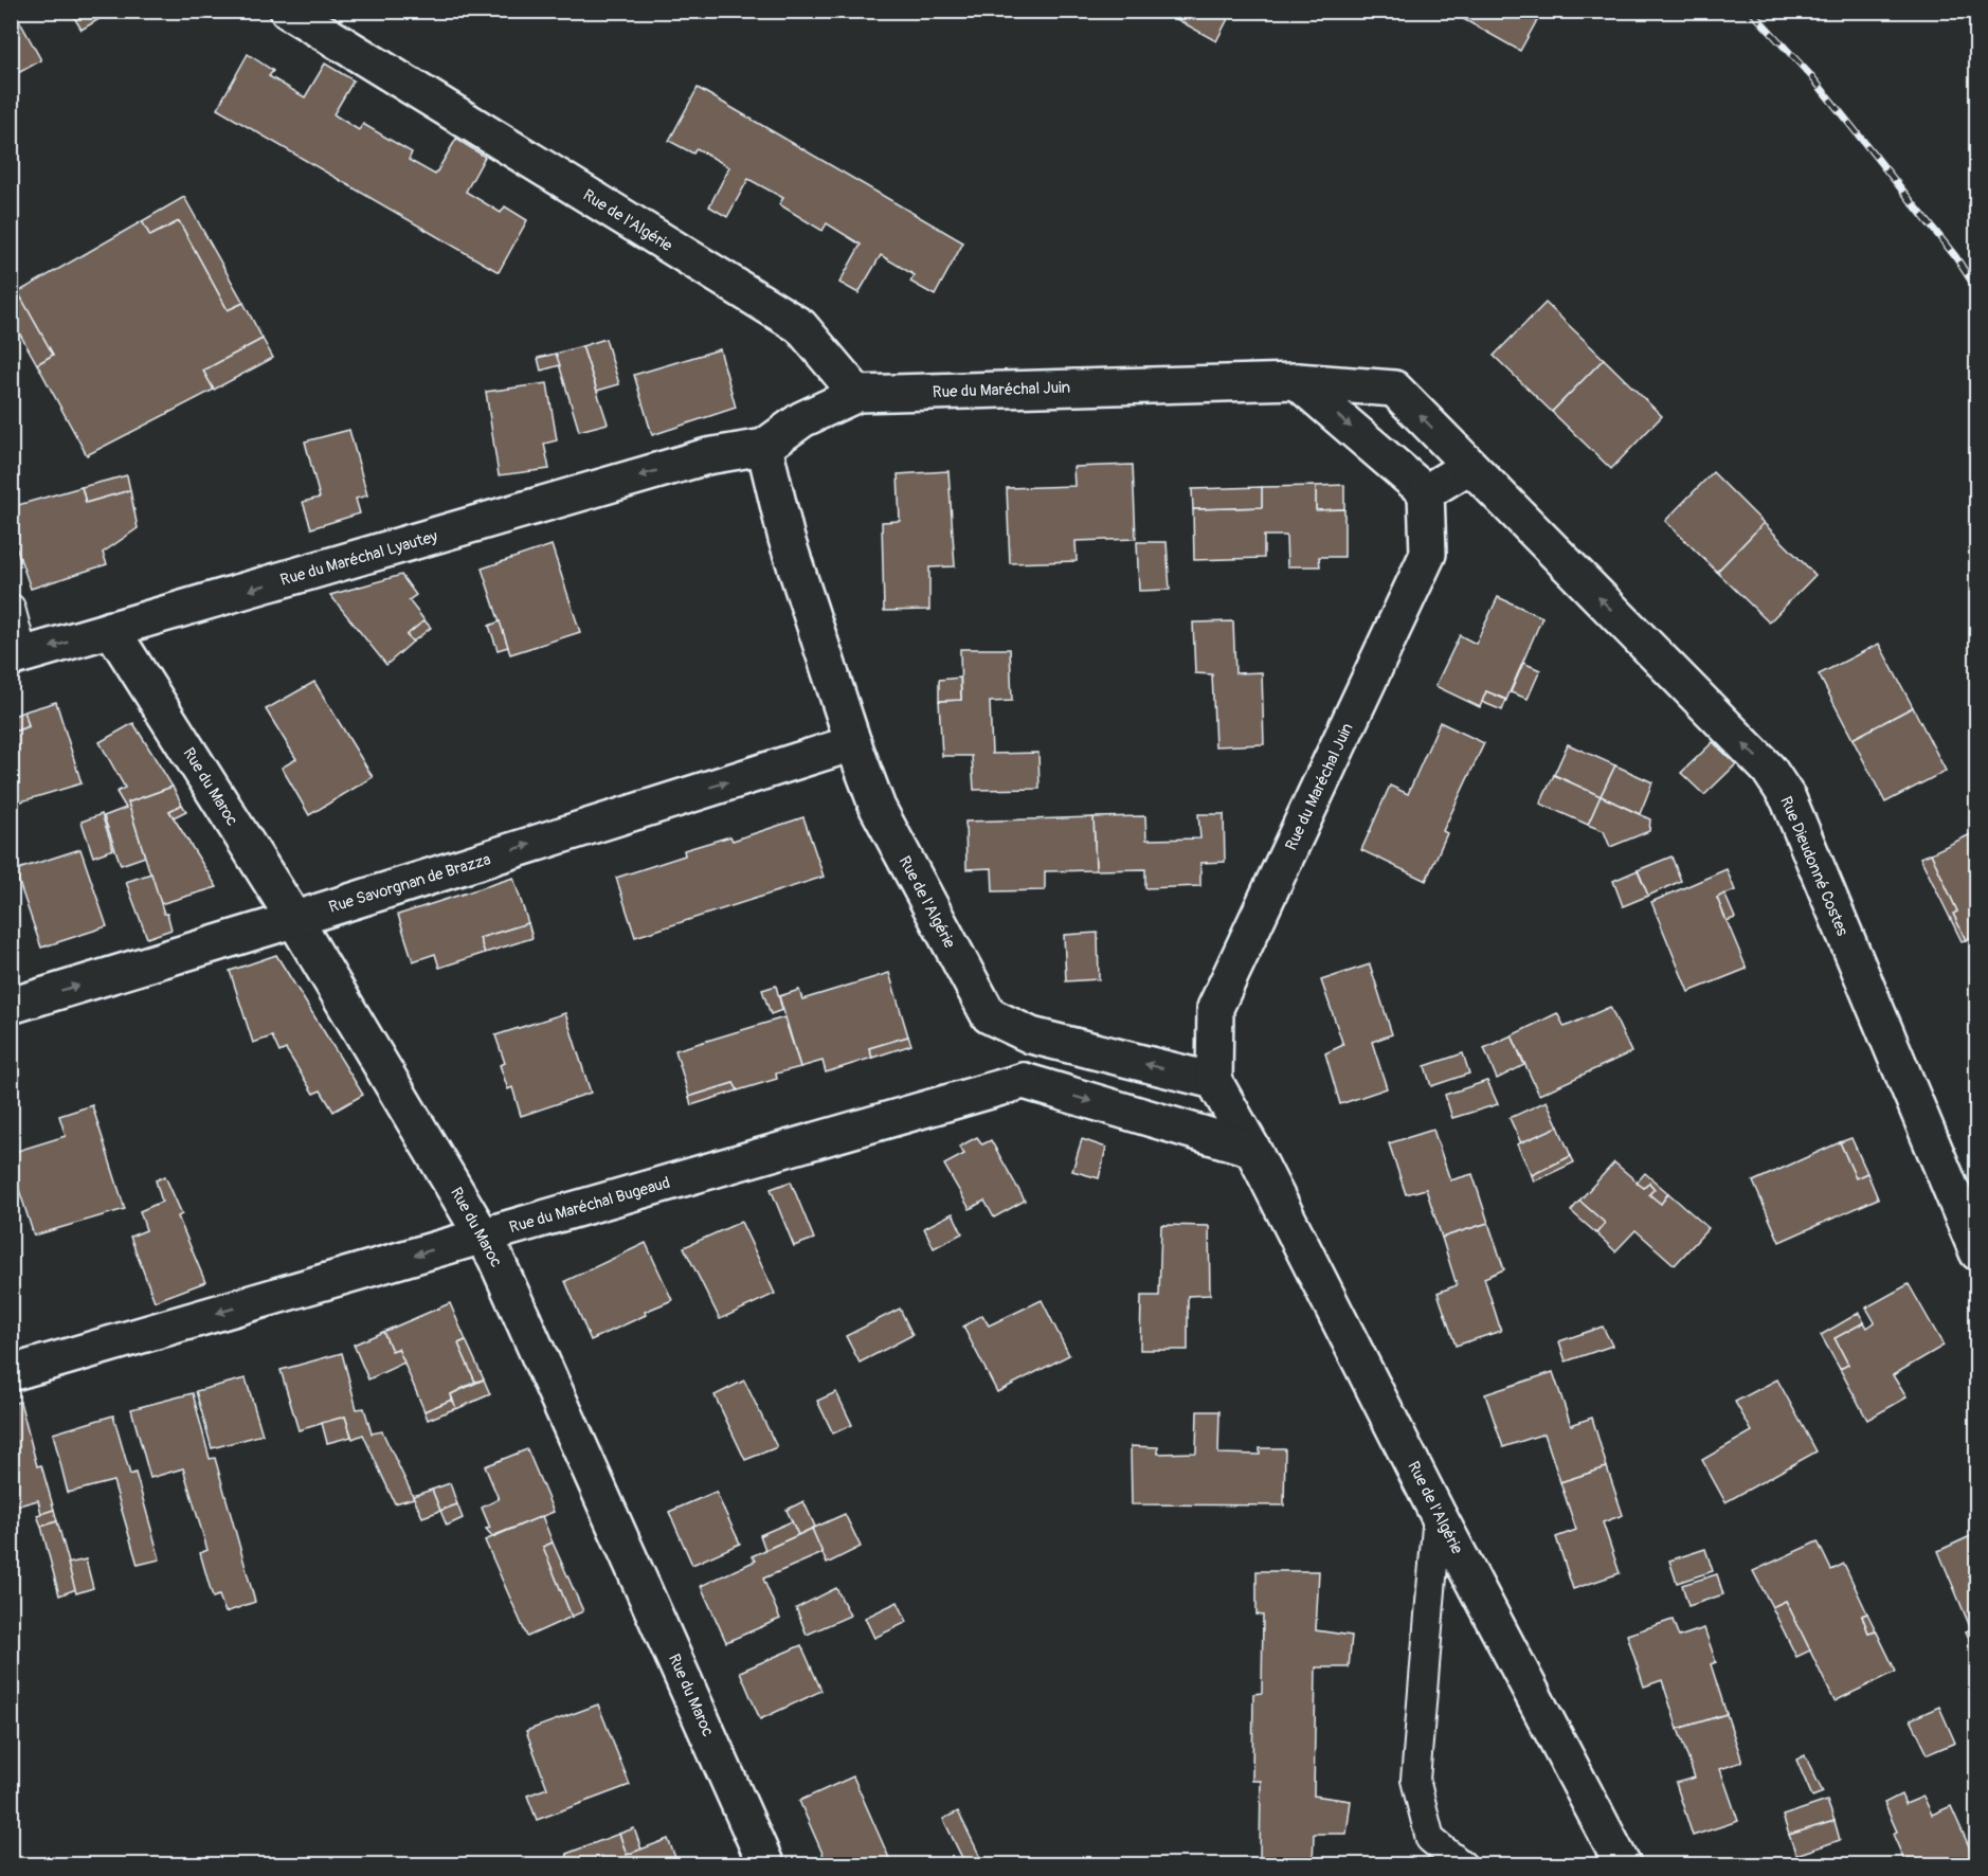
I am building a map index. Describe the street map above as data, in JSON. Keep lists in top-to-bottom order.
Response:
{
  "streets": {
    "street": [
      "Rue de l'Algérie",
      "Rue du Maréchal Juin",
      "Rue du Maréchal Lyautey",
      "Rue du Maroc",
      "Rue Dieudonné Costes",
      "Rue Savorgnan de Brazza",
      "Rue du Maréchal Bugeaud"
    ]
  },
  "crossings": [
    ["Rue de l'Algérie", "Rue du Maréchal Juin"],
    ["Rue de l'Algérie", "Rue du Maréchal Lyautey"],
    ["Rue de l'Algérie", "Rue Savorgnan de Brazza"],
    ["Rue du Maréchal Juin", "Rue Dieudonné Costes"],
    ["Rue du Maréchal Lyautey", "Rue du Maroc"],
    ["Rue du Maroc", "Rue Savorgnan de Brazza"],
    ["Rue du Maroc", "Rue du Maréchal Bugeaud"]
  ],
  "one_way": [
    "Rue du Maréchal Lyautey",
    "Rue Dieudonné Costes",
    "Rue Savorgnan de Brazza",
    "Rue du Maréchal Bugeaud"
  ]
}
